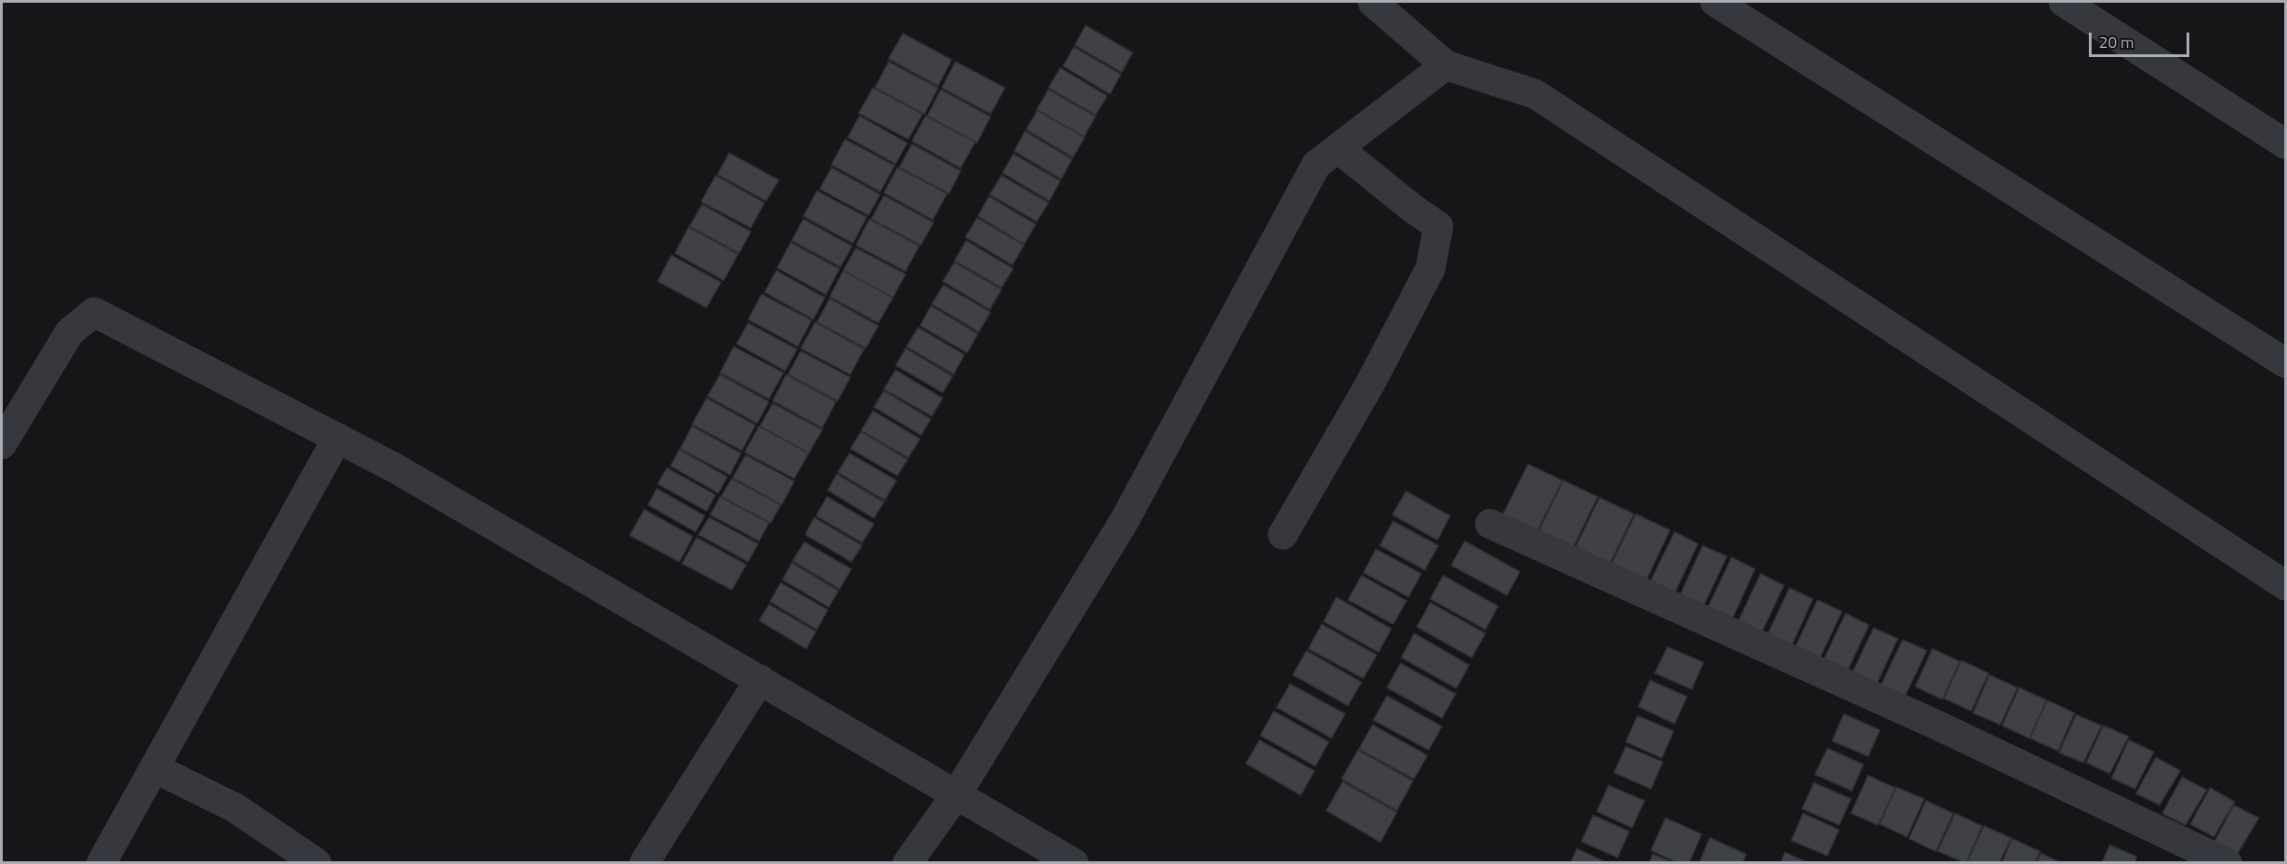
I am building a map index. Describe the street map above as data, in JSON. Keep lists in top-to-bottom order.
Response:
{
  "scale_bar": "20 m"
}
